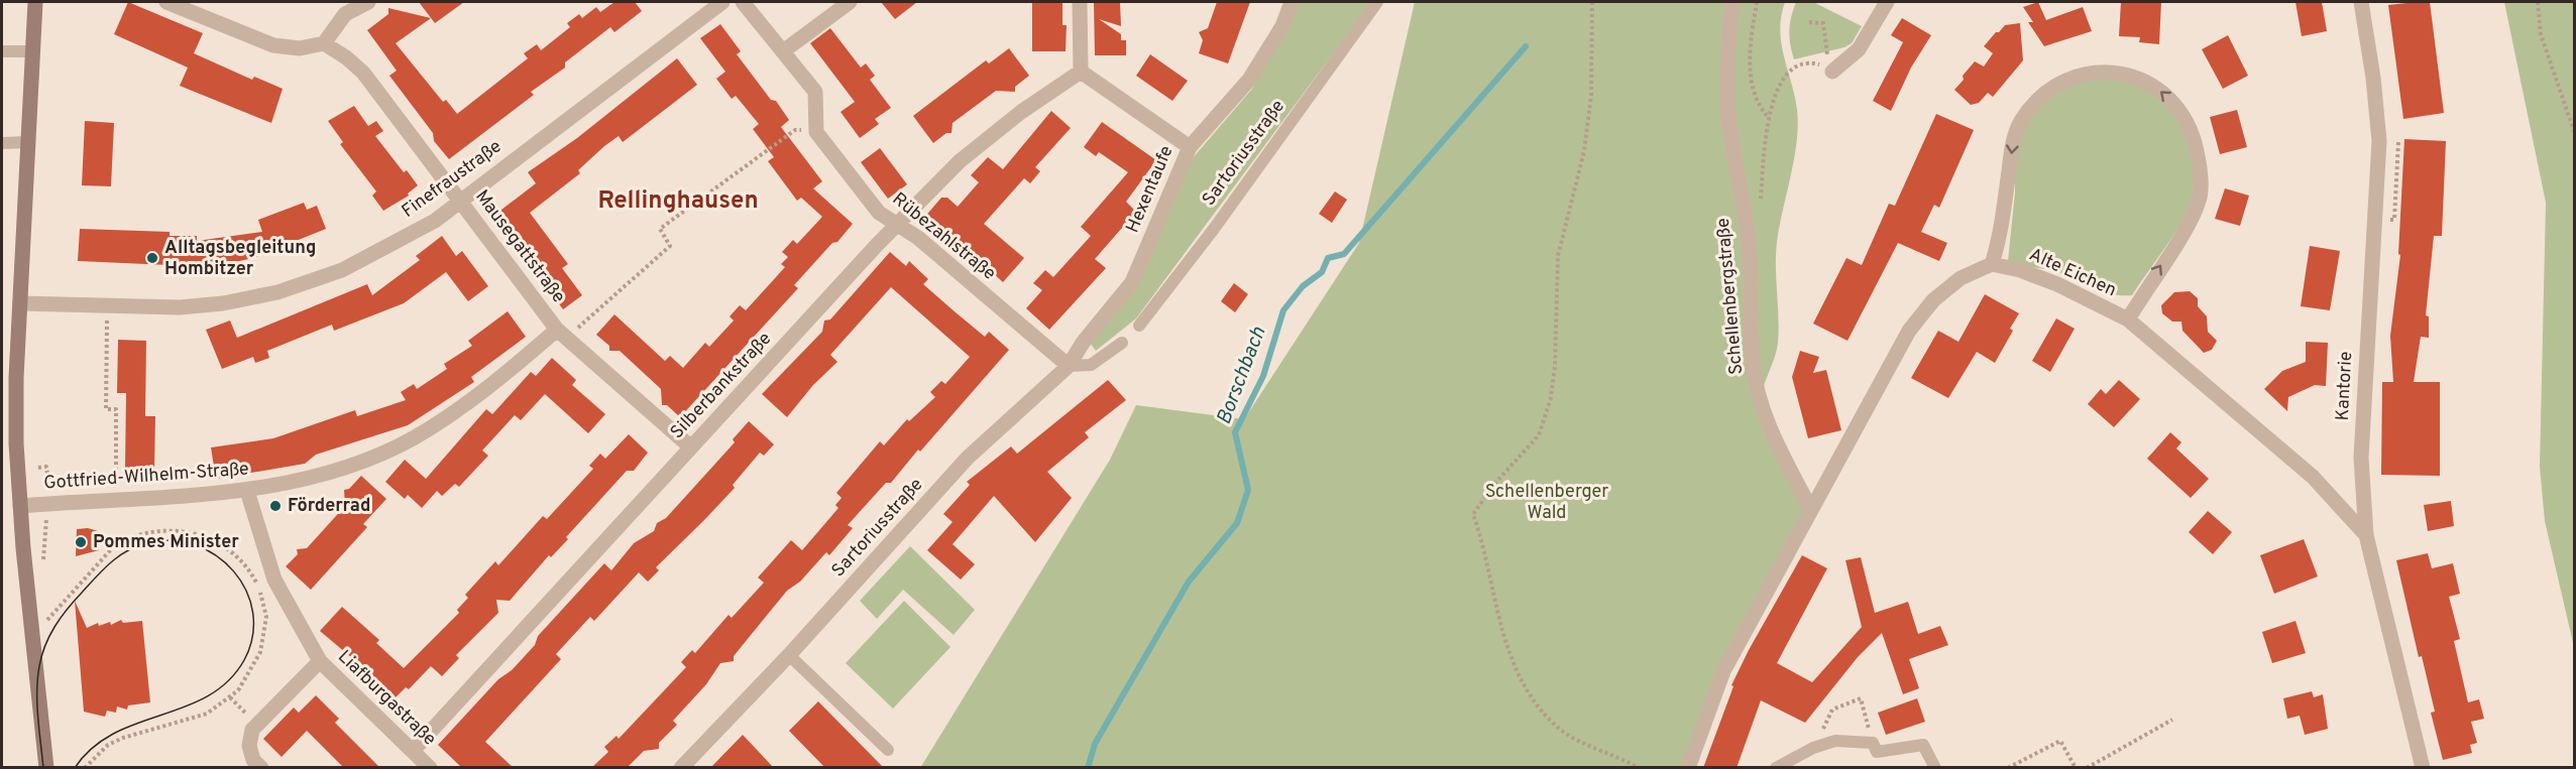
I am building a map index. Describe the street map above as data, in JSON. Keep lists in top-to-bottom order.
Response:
{
  "streets": {
    "street": [
      "Sartoriusstraße",
      "Finefraustraße",
      "Hexentaufe",
      "Rübezahlstraße",
      "Mausegattstraße",
      "Alte Eichen",
      "Schellenbergstraße",
      "Silberbankstraße",
      "Kantorie",
      "Gottfried-Wilhelm-Straße",
      "Liafburgastraße"
    ]
  },
  "crossings": [
    ["Sartoriusstraße", "Hexentaufe"],
    ["Sartoriusstraße", "Rübezahlstraße"],
    ["Finefraustraße", "Mausegattstraße"],
    ["Hexentaufe", "Rübezahlstraße"],
    ["Rübezahlstraße", "Silberbankstraße"],
    ["Mausegattstraße", "Silberbankstraße"],
    ["Mausegattstraße", "Gottfried-Wilhelm-Straße"],
    ["Alte Eichen", "Kantorie"],
    ["Silberbankstraße", "Liafburgastraße"],
    ["Gottfried-Wilhelm-Straße", "Liafburgastraße"]
  ],
  "districts": ["Rellinghausen"],
  "water": ["Borschbach"],
  "parks": ["Schellenberger Wald"],
  "places": ["Alltagsbegleitung Hombitzer", "Förderrad", "Pommes Minister"]
}
